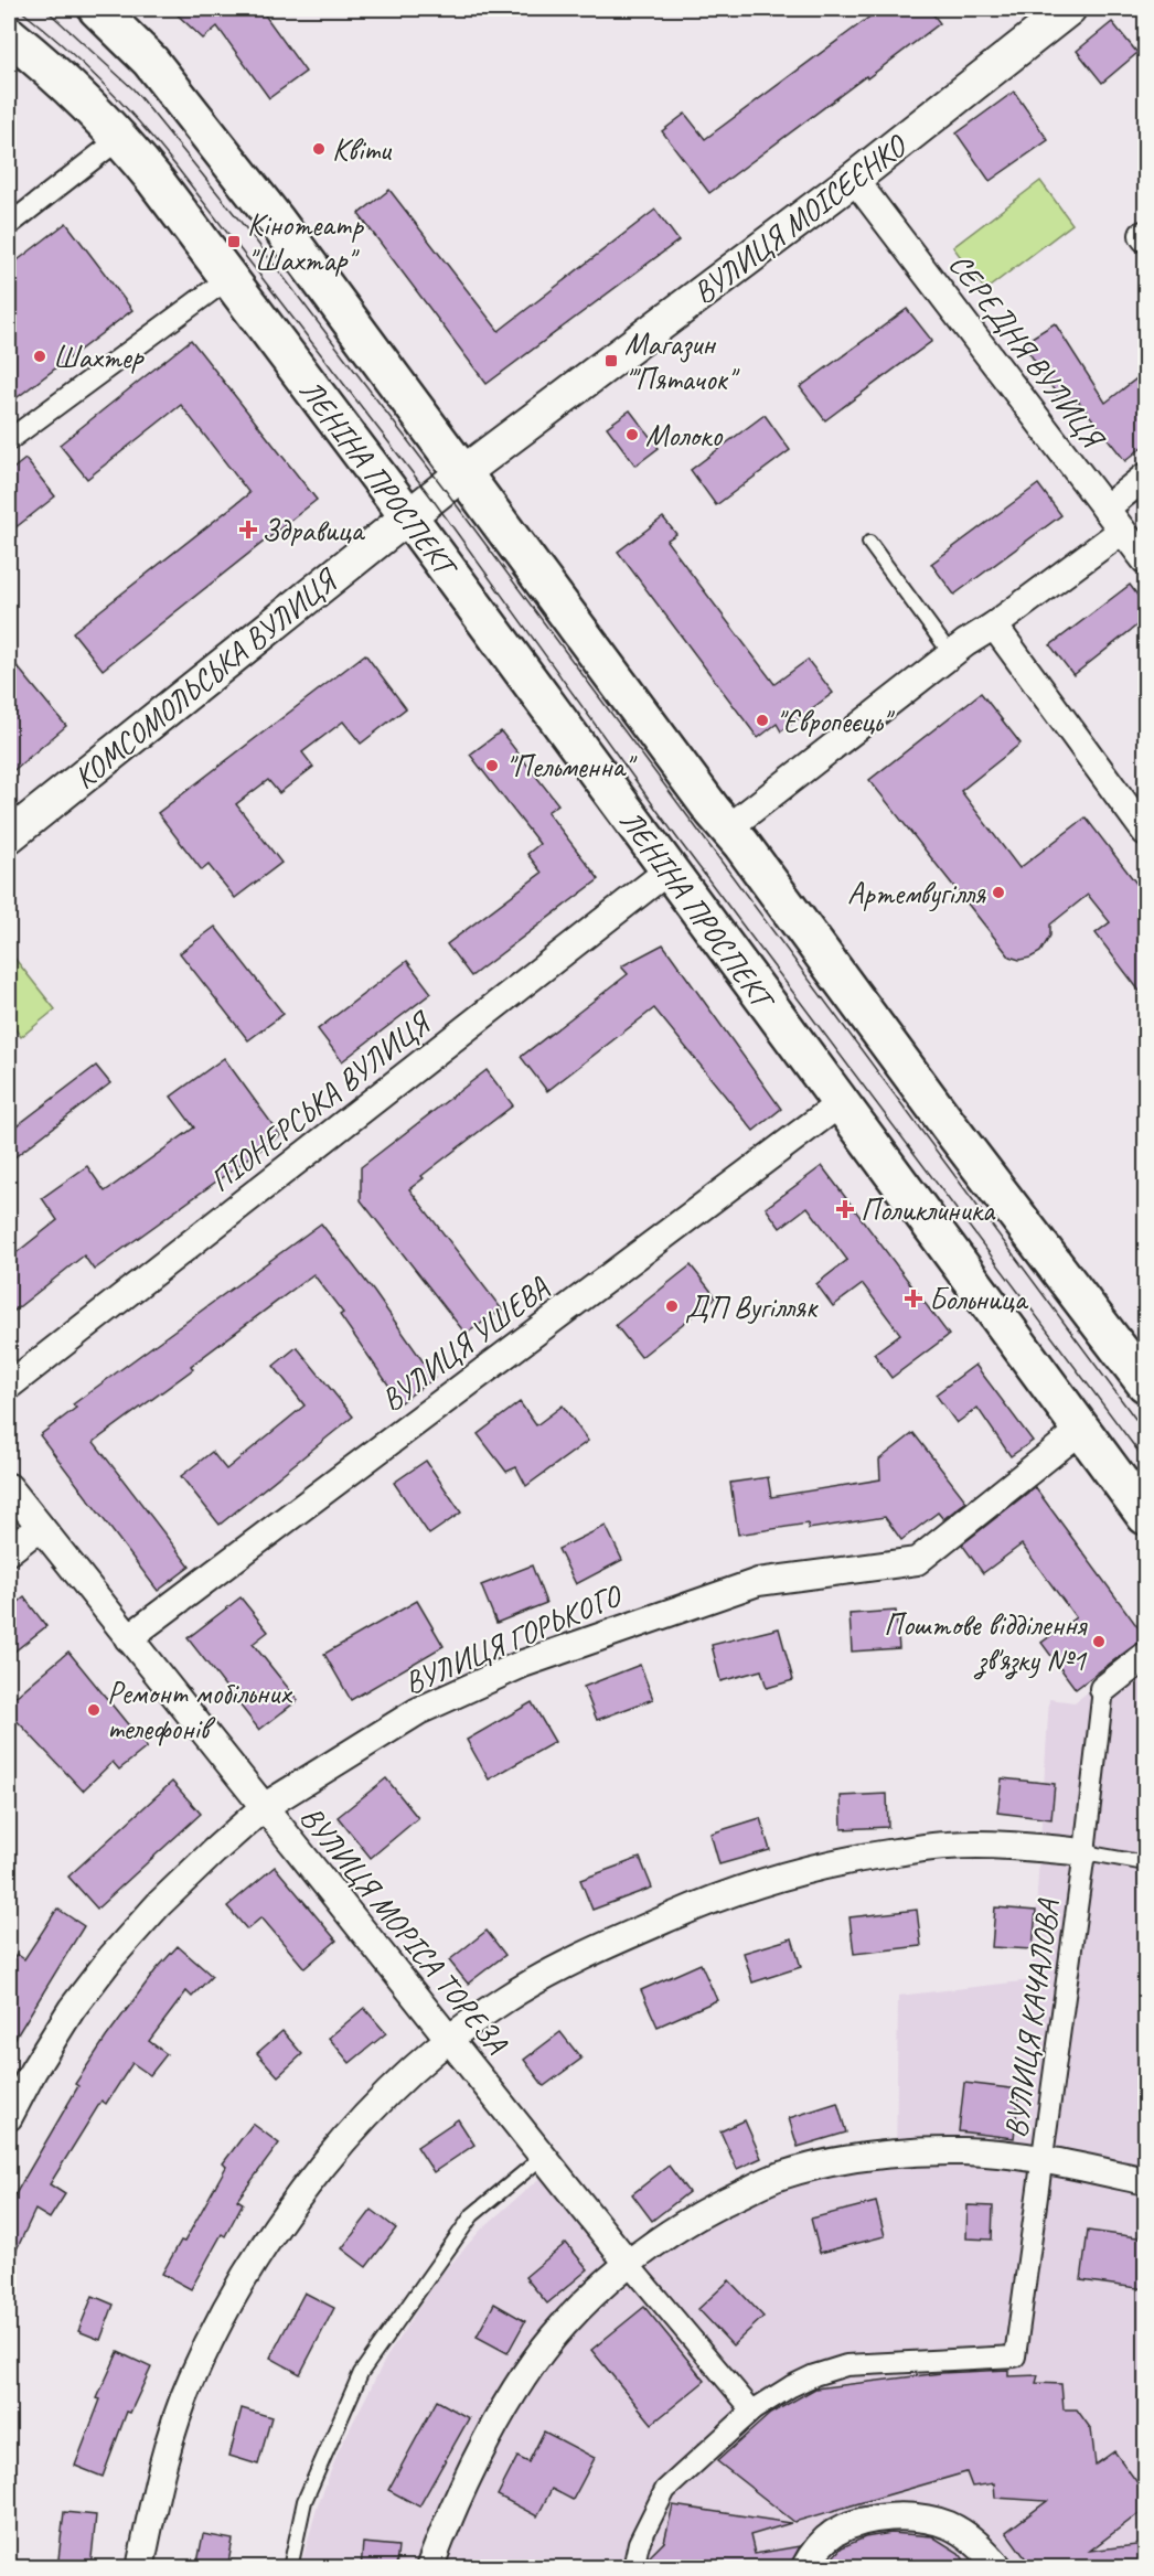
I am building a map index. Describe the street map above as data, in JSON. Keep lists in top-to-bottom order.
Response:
{
  "streets": {
    "main road": ["ЛЕНІНА ПРОСПЕКТ"],
    "street": [
      "ВУЛИЦЯ МОІСЕЄНКО",
      "СЕРЕДНЯ ВУЛИЦЯ",
      "КОМСОМОЛЬСЬКА ВУЛИЦЯ",
      "ПІОНЕРСЬКА ВУЛИЦЯ",
      "ВУЛИЦЯ УШЕВА",
      "ВУЛИЦЯ ГОРЬКОГО",
      "ВУЛИЦЯ МОРІСА ТОРЕЗА",
      "ВУЛИЦЯ КАЧАЛОВА"
    ]
  },
  "crossings": [
    ["ВУЛИЦЯ МОІСЕЄНКО", "СЕРЕДНЯ ВУЛИЦЯ"],
    ["ВУЛИЦЯ МОІСЕЄНКО", "КОМСОМОЛЬСЬКА ВУЛИЦЯ"],
    ["ЛЕНІНА ПРОСПЕКТ", "КОМСОМОЛЬСЬКА ВУЛИЦЯ"],
    ["ЛЕНІНА ПРОСПЕКТ", "ПІОНЕРСЬКА ВУЛИЦЯ"],
    ["ЛЕНІНА ПРОСПЕКТ", "ВУЛИЦЯ УШЕВА"],
    ["ЛЕНІНА ПРОСПЕКТ", "ВУЛИЦЯ ГОРЬКОГО"],
    ["ВУЛИЦЯ УШЕВА", "ВУЛИЦЯ МОРІСА ТОРЕЗА"],
    ["ВУЛИЦЯ ГОРЬКОГО", "ВУЛИЦЯ МОРІСА ТОРЕЗА"],
    ["ВУЛИЦЯ МОРІСА ТОРЕЗА", "ВУЛИЦЯ КАЧАЛОВА"]
  ],
  "places": {
    "other": [
      "Квіти",
      "Шахтер",
      "Молоко",
      "\"Європеєць\"",
      "\"Пельменна\"",
      "Артемвугілля",
      "ДП Вугілляк",
      "Поштове відділення зв'язку №1",
      "Ремонт мобільних телефонів"
    ],
    "transit": ["Кінотеатр \"Шахтар\"", "Магазин \"'Пятачок\""],
    "health": ["Здравица", "Поликлиника", "Больница"]
  }
}
